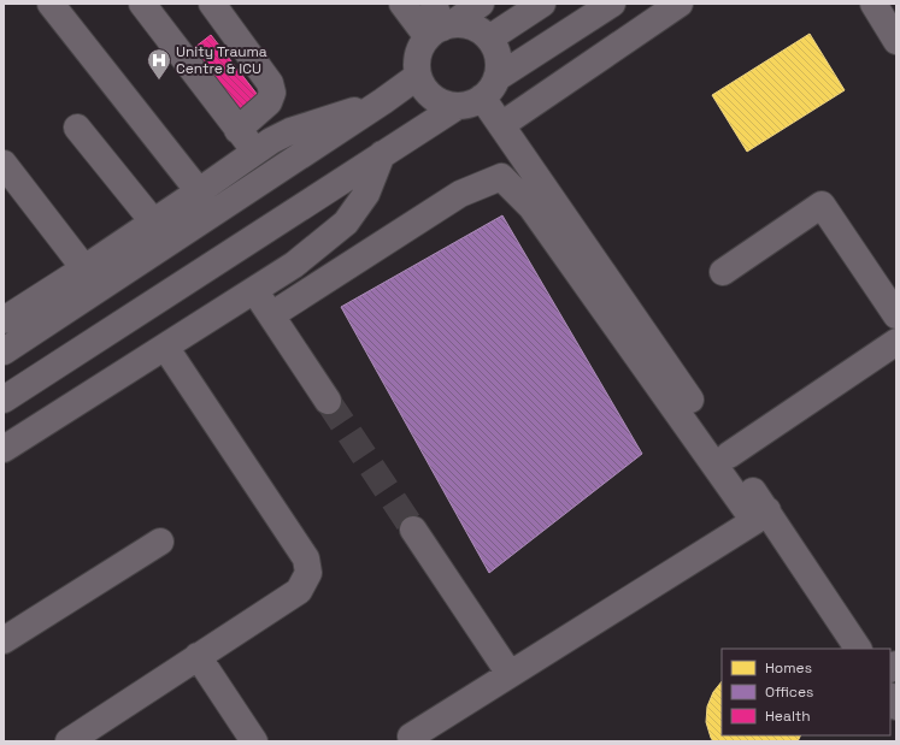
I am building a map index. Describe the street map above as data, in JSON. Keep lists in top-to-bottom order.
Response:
{
  "places": {
    "hospital": ["Unity Trauma Centre & ICU"]
  },
  "legend": ["Homes", "Offices", "Health"]
}
